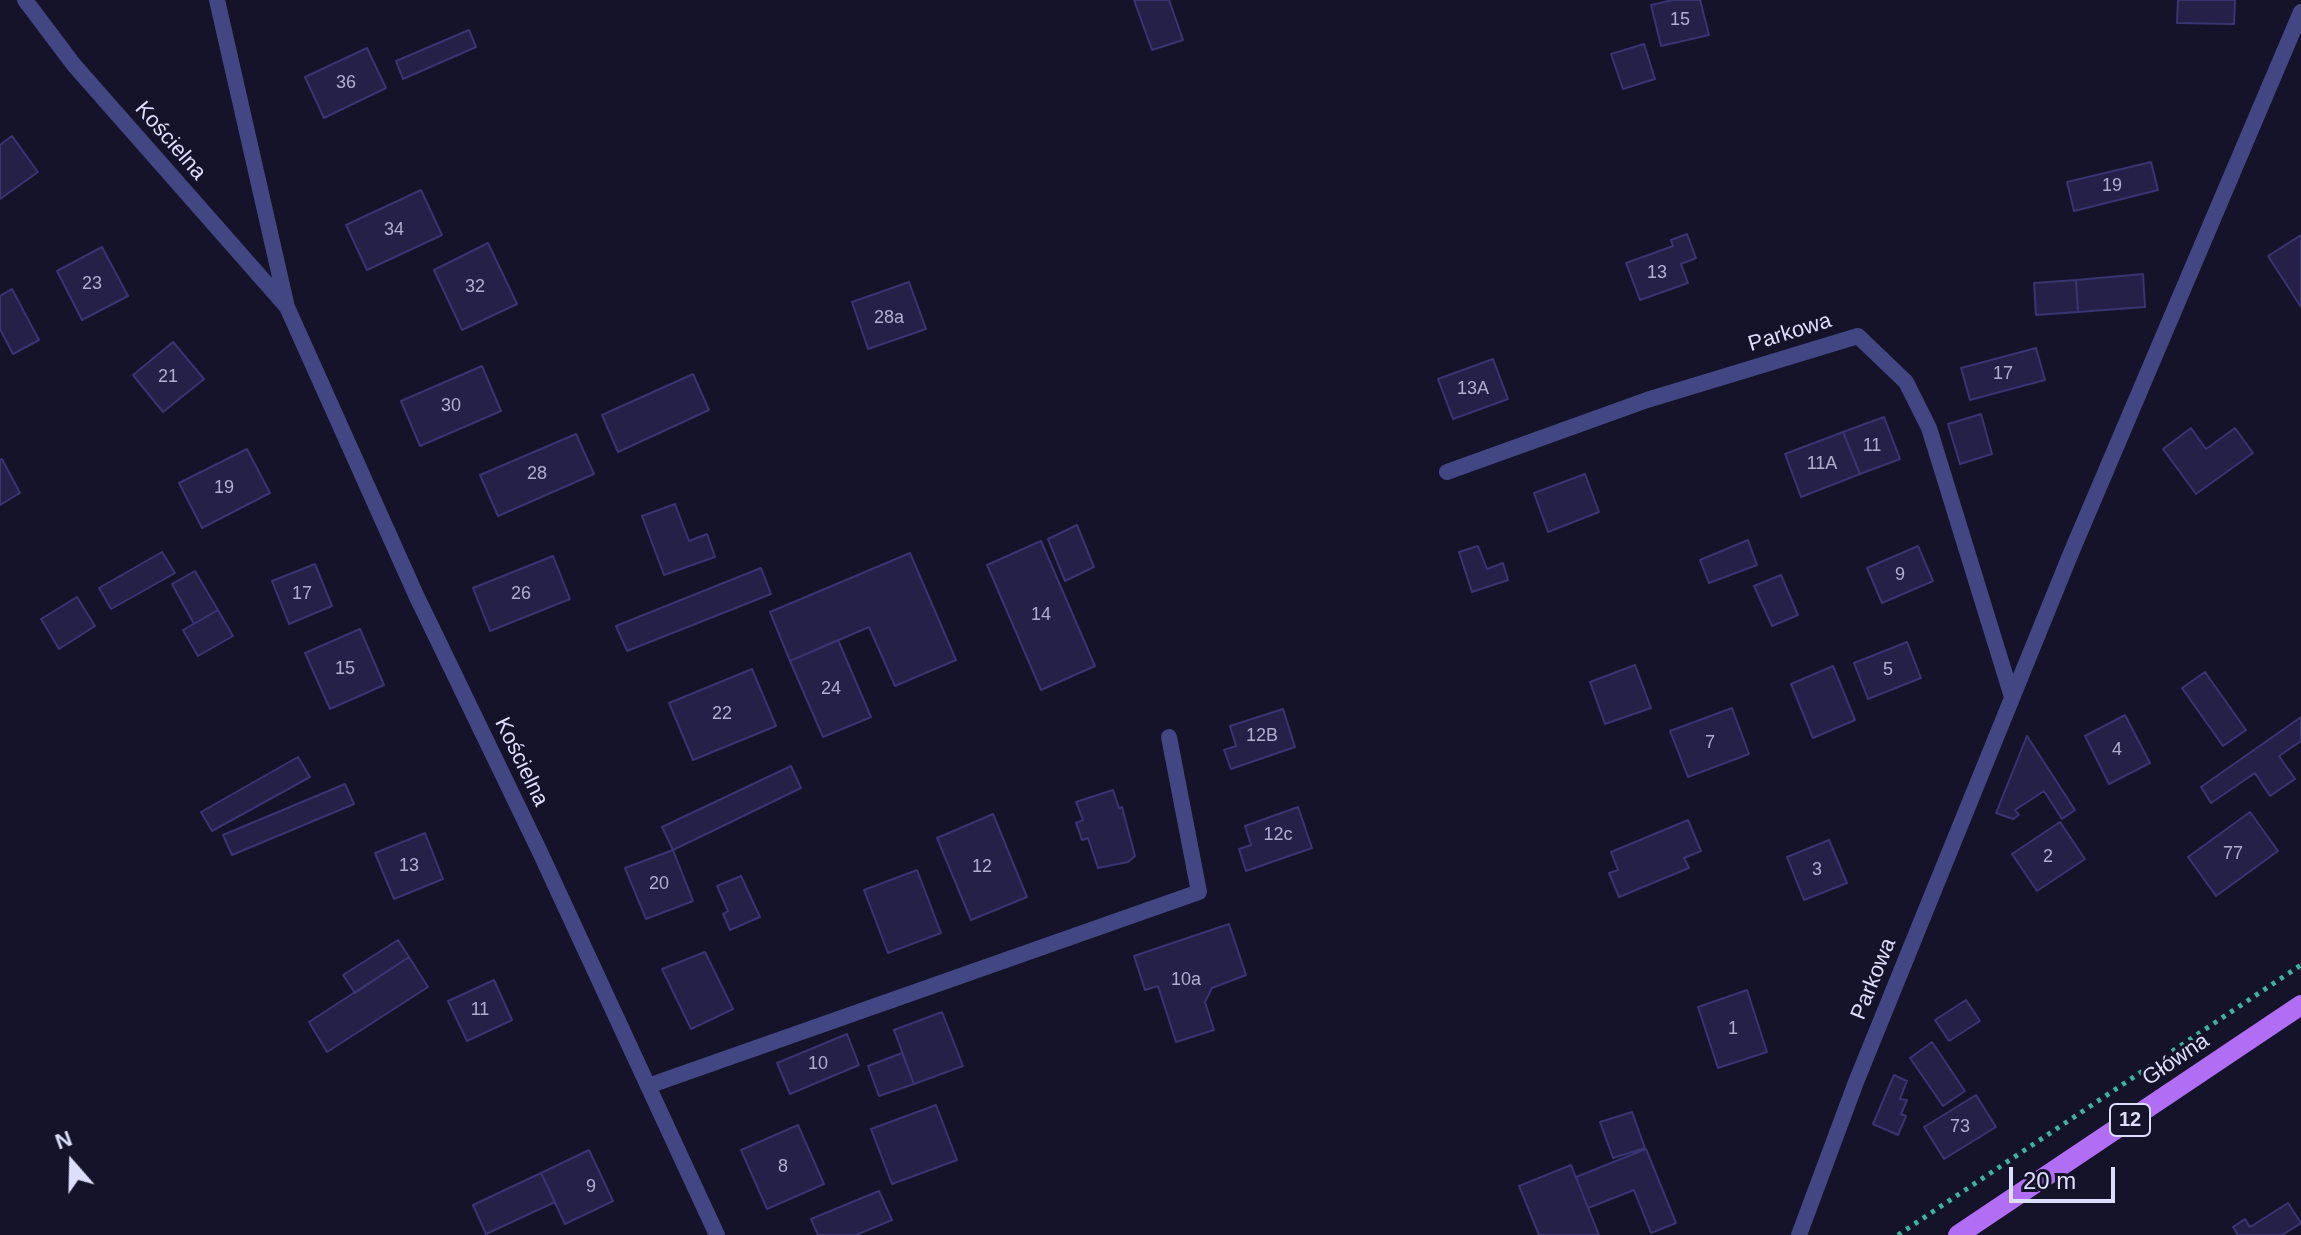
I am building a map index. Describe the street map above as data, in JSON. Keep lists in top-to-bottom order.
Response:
{
  "streets": {
    "main road": ["Główna", "12"],
    "street": ["Kościelna", "Parkowa"]
  },
  "house_numbers": [
    "15",
    "36",
    "19",
    "34",
    "13",
    "23",
    "32",
    "28a",
    "17",
    "21",
    "13A",
    "30",
    "11",
    "11A",
    "28",
    "19",
    "9",
    "17",
    "26",
    "14",
    "15",
    "5",
    "24",
    "22",
    "12B",
    "7",
    "4",
    "12c",
    "77",
    "2",
    "13",
    "12",
    "3",
    "20",
    "10a",
    "11",
    "1",
    "10",
    "73",
    "8",
    "9"
  ],
  "scale_bar": "20 m",
  "north": "top"
}
